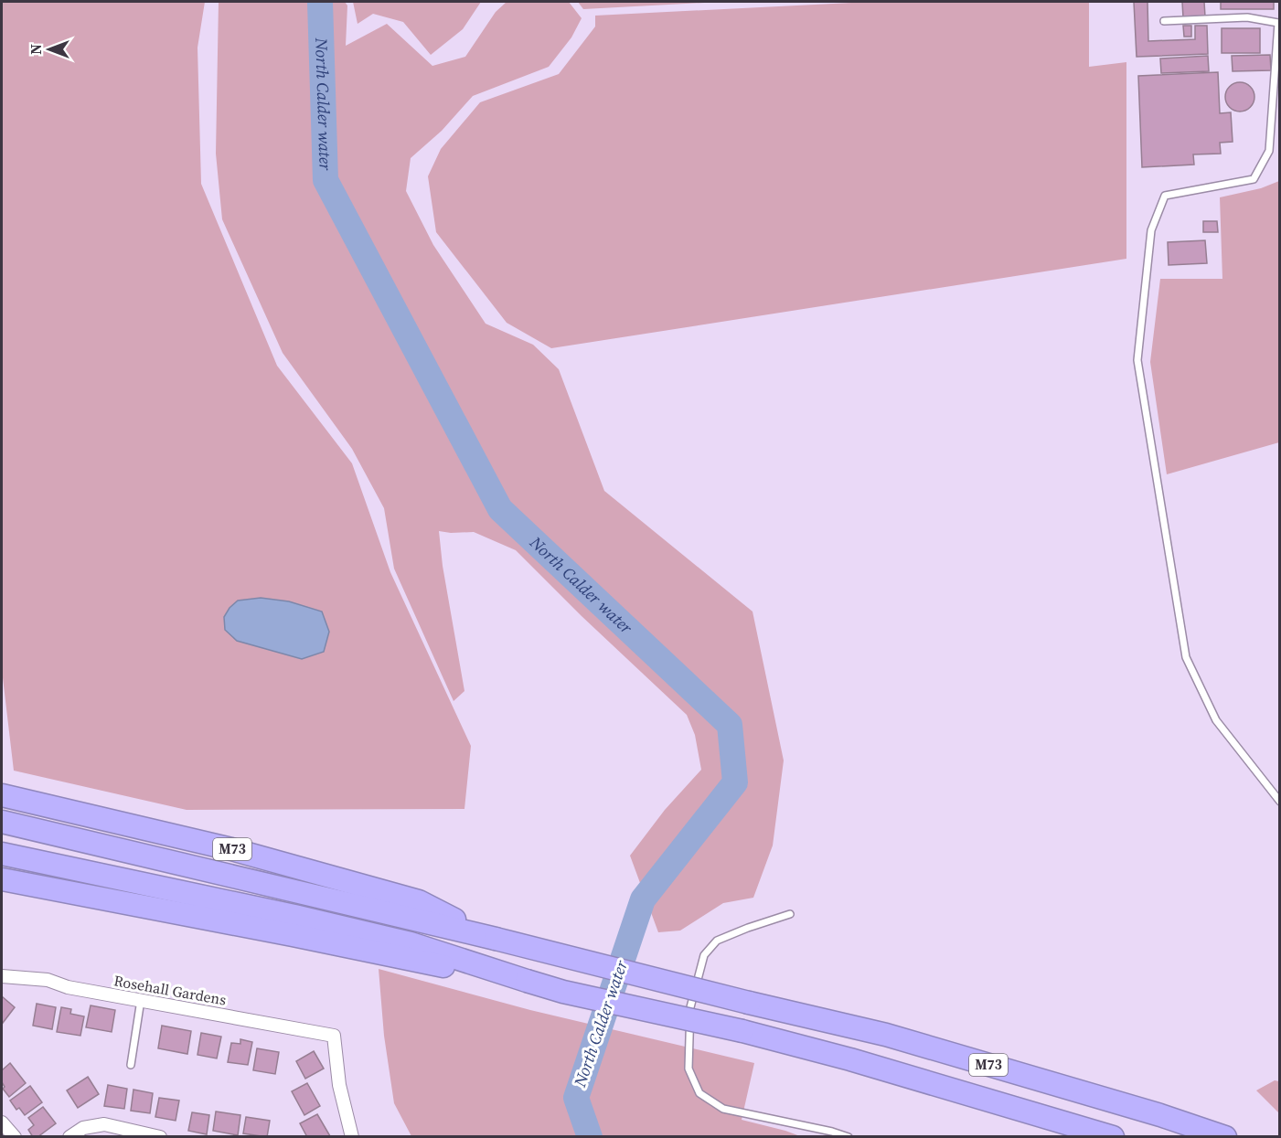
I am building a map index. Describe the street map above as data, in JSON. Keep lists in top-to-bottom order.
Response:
{
  "streets": {
    "highway": ["M73"],
    "street": ["Rosehall Gardens"]
  },
  "water": ["North Calder water"],
  "north": "left"
}
